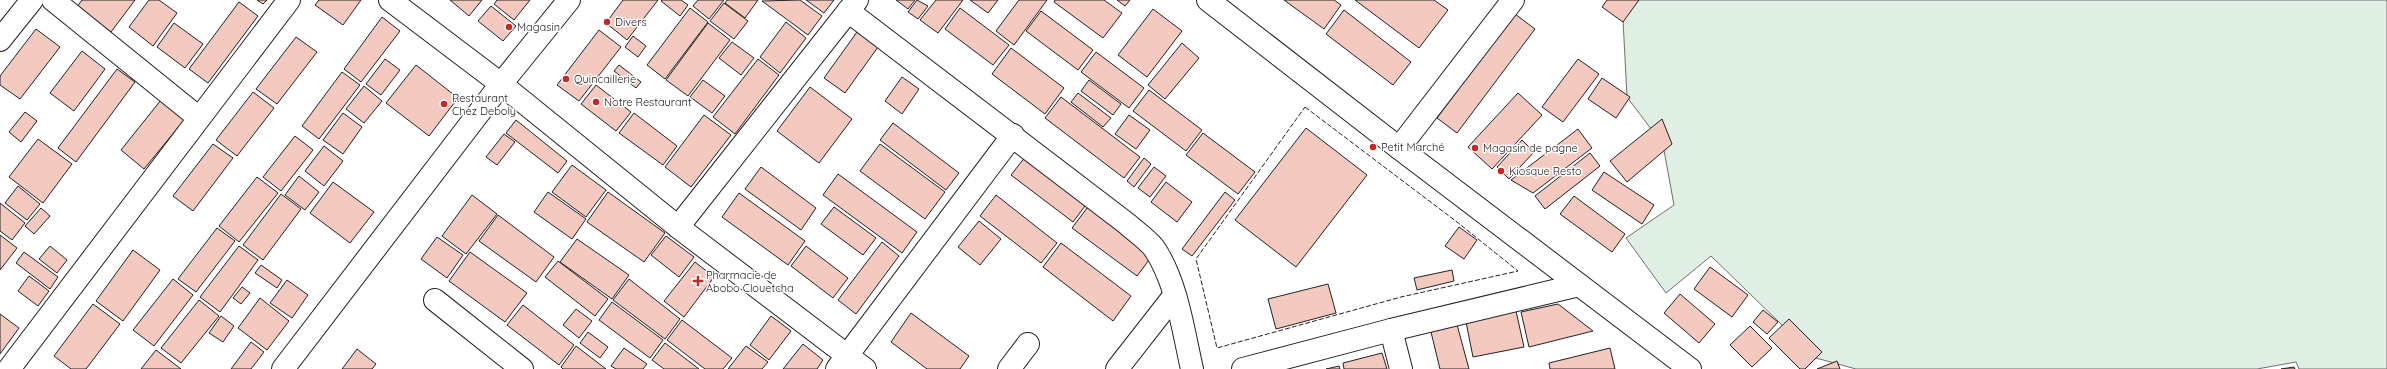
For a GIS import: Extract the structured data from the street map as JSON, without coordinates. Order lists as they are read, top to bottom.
{
  "places": {
    "other": [
      "Divers",
      "Magasin",
      "Quincaillerie",
      "Notre Restaurant",
      "Restaurant Chez Deboly",
      "Petit Marché",
      "Magasin de pagne",
      "Kiosque Resto"
    ],
    "health": ["Pharmacie de Abobo Clouetcha"]
  }
}
